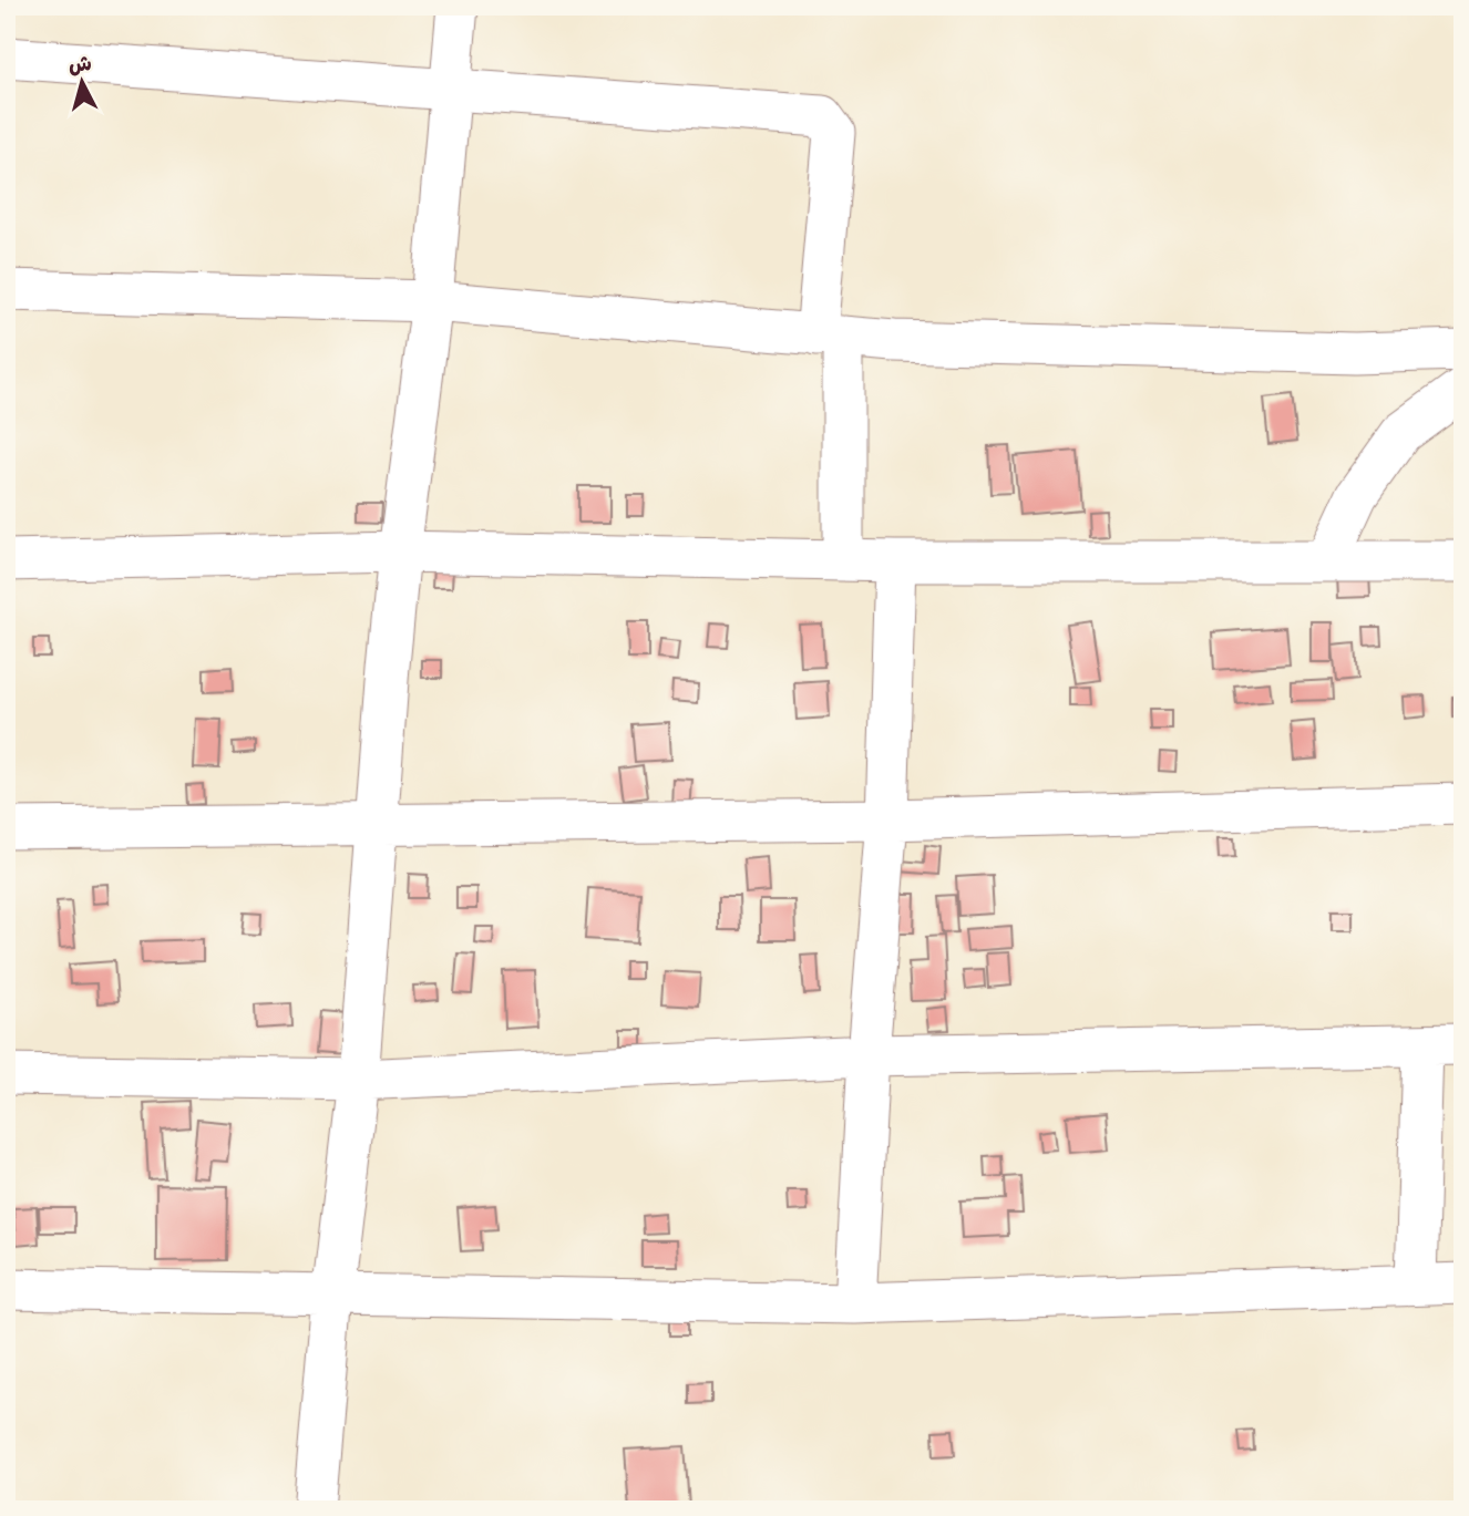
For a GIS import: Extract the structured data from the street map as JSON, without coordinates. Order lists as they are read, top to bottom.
{
  "north": "top"
}
